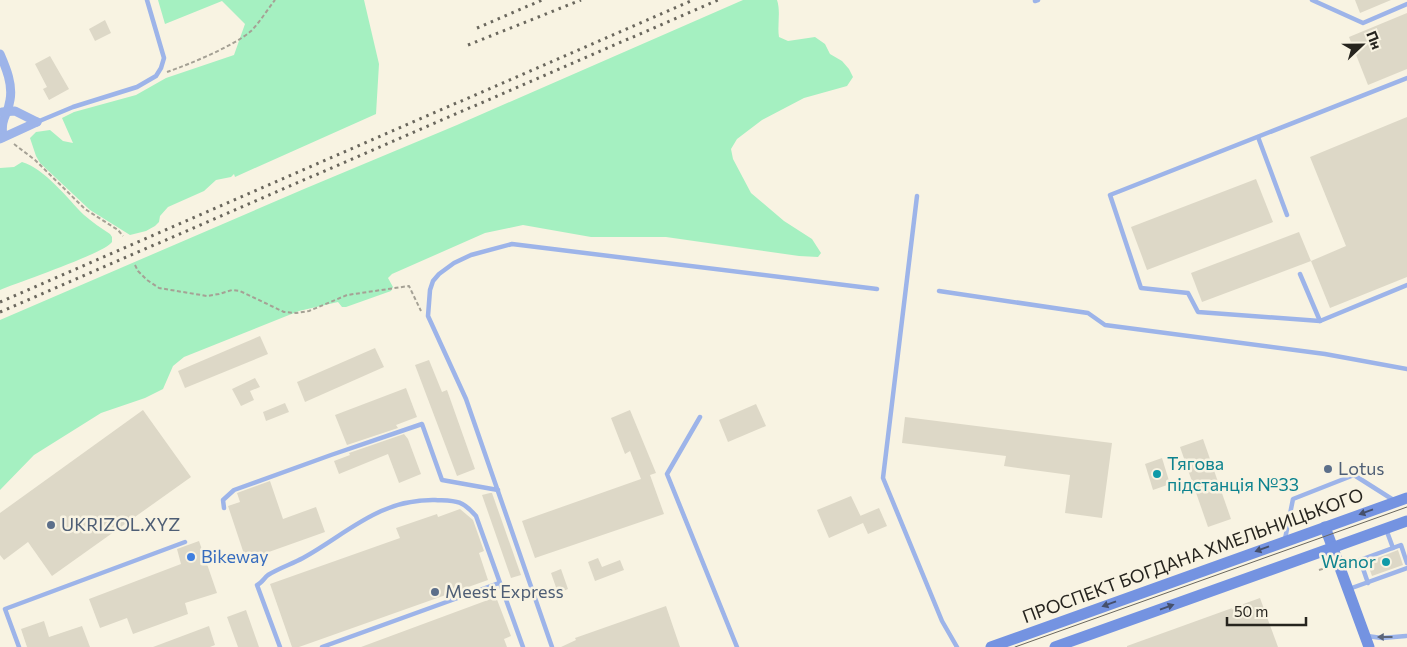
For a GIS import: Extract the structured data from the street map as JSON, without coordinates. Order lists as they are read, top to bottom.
{
  "streets": {
    "main road": ["ПРОСПЕКТ БОГДАНА ХМЕЛЬНИЦЬКОГО"]
  },
  "places": [
    "Lotus",
    "Тягова пiдстанцiя №33",
    "UKRIZOL.XYZ",
    "Bikeway",
    "Wanor",
    "Meest Express"
  ],
  "scale_bar": "50 m",
  "north": "right"
}
